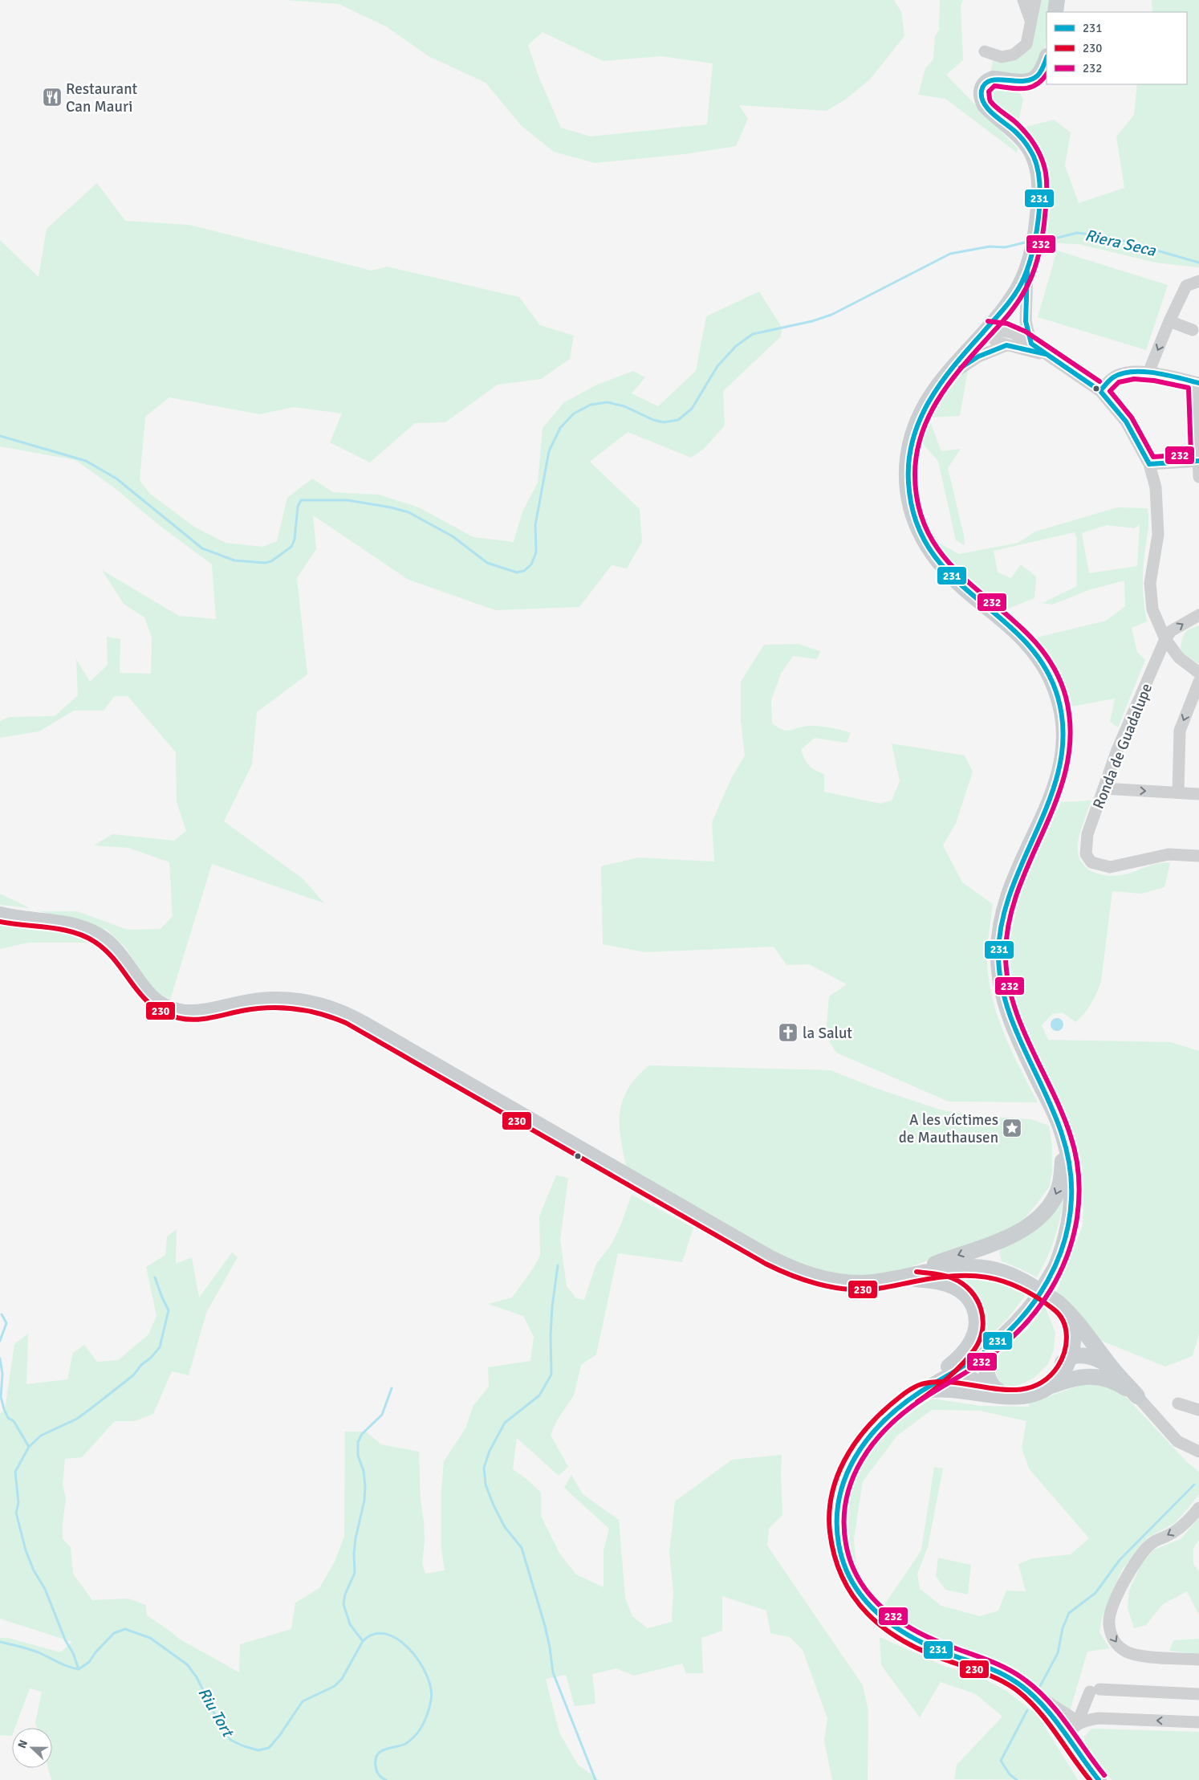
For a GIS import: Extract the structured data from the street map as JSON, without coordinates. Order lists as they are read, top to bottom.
{
  "streets": {
    "street": ["Ronda de Guadalupe"]
  },
  "water": ["Riera Seca", "Riu Tort"],
  "places": {
    "restaurant": ["Restaurant Can Mauri"],
    "church": ["la Salut"],
    "place": ["A les víctimes de Mauthausen"]
  },
  "lines": ["transit line 231", "transit line 232", "transit line 230"],
  "legend": ["231", "230", "232"],
  "north": "left"
}
